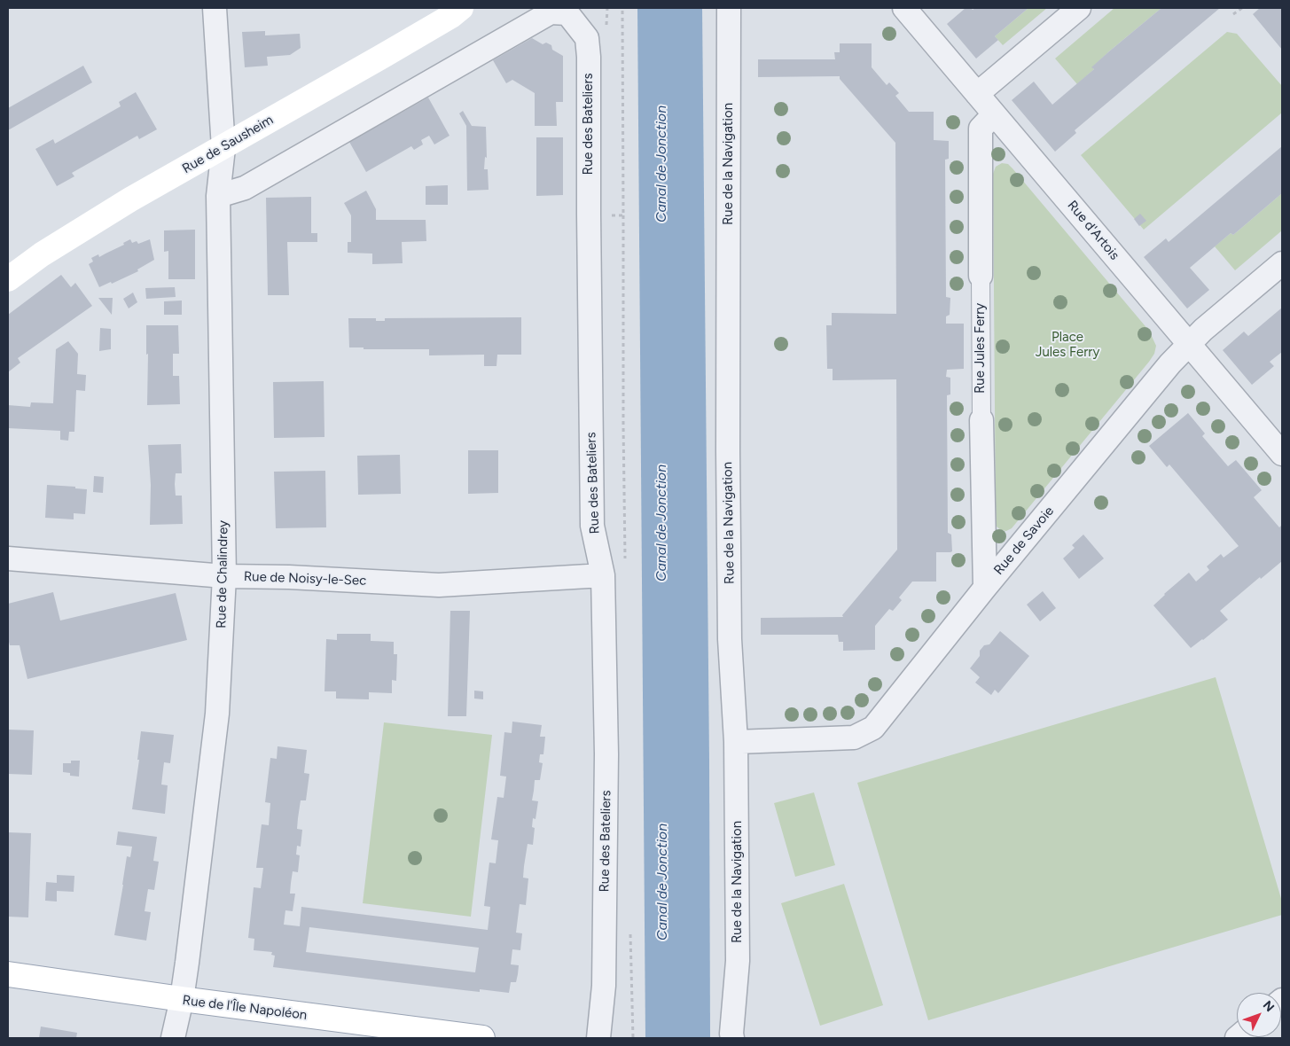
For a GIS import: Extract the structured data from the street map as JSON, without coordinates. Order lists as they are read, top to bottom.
{
  "streets": {
    "main road": ["Rue de Sausheim", "Rue de l'Île Napoléon"],
    "street": [
      "Rue des Bateliers",
      "Rue de la Navigation",
      "Rue d'Artois",
      "Rue Jules Ferry",
      "Rue de Savoie",
      "Rue de Chalindrey",
      "Rue de Noisy-le-Sec"
    ]
  },
  "crossings": [
    ["Rue des Bateliers", "Rue de Chalindrey"],
    ["Rue des Bateliers", "Rue de Noisy-le-Sec"],
    ["Rue de Sausheim", "Rue de Chalindrey"],
    ["Rue de la Navigation", "Rue de Savoie"],
    ["Rue d'Artois", "Rue Jules Ferry"],
    ["Rue d'Artois", "Rue de Savoie"],
    ["Rue Jules Ferry", "Rue de Savoie"],
    ["Rue de Chalindrey", "Rue de Noisy-le-Sec"],
    ["Rue de Chalindrey", "Rue de l'Île Napoléon"]
  ],
  "water": ["Canal de Jonction"],
  "parks": ["Place Jules Ferry"],
  "north": "top right"
}
